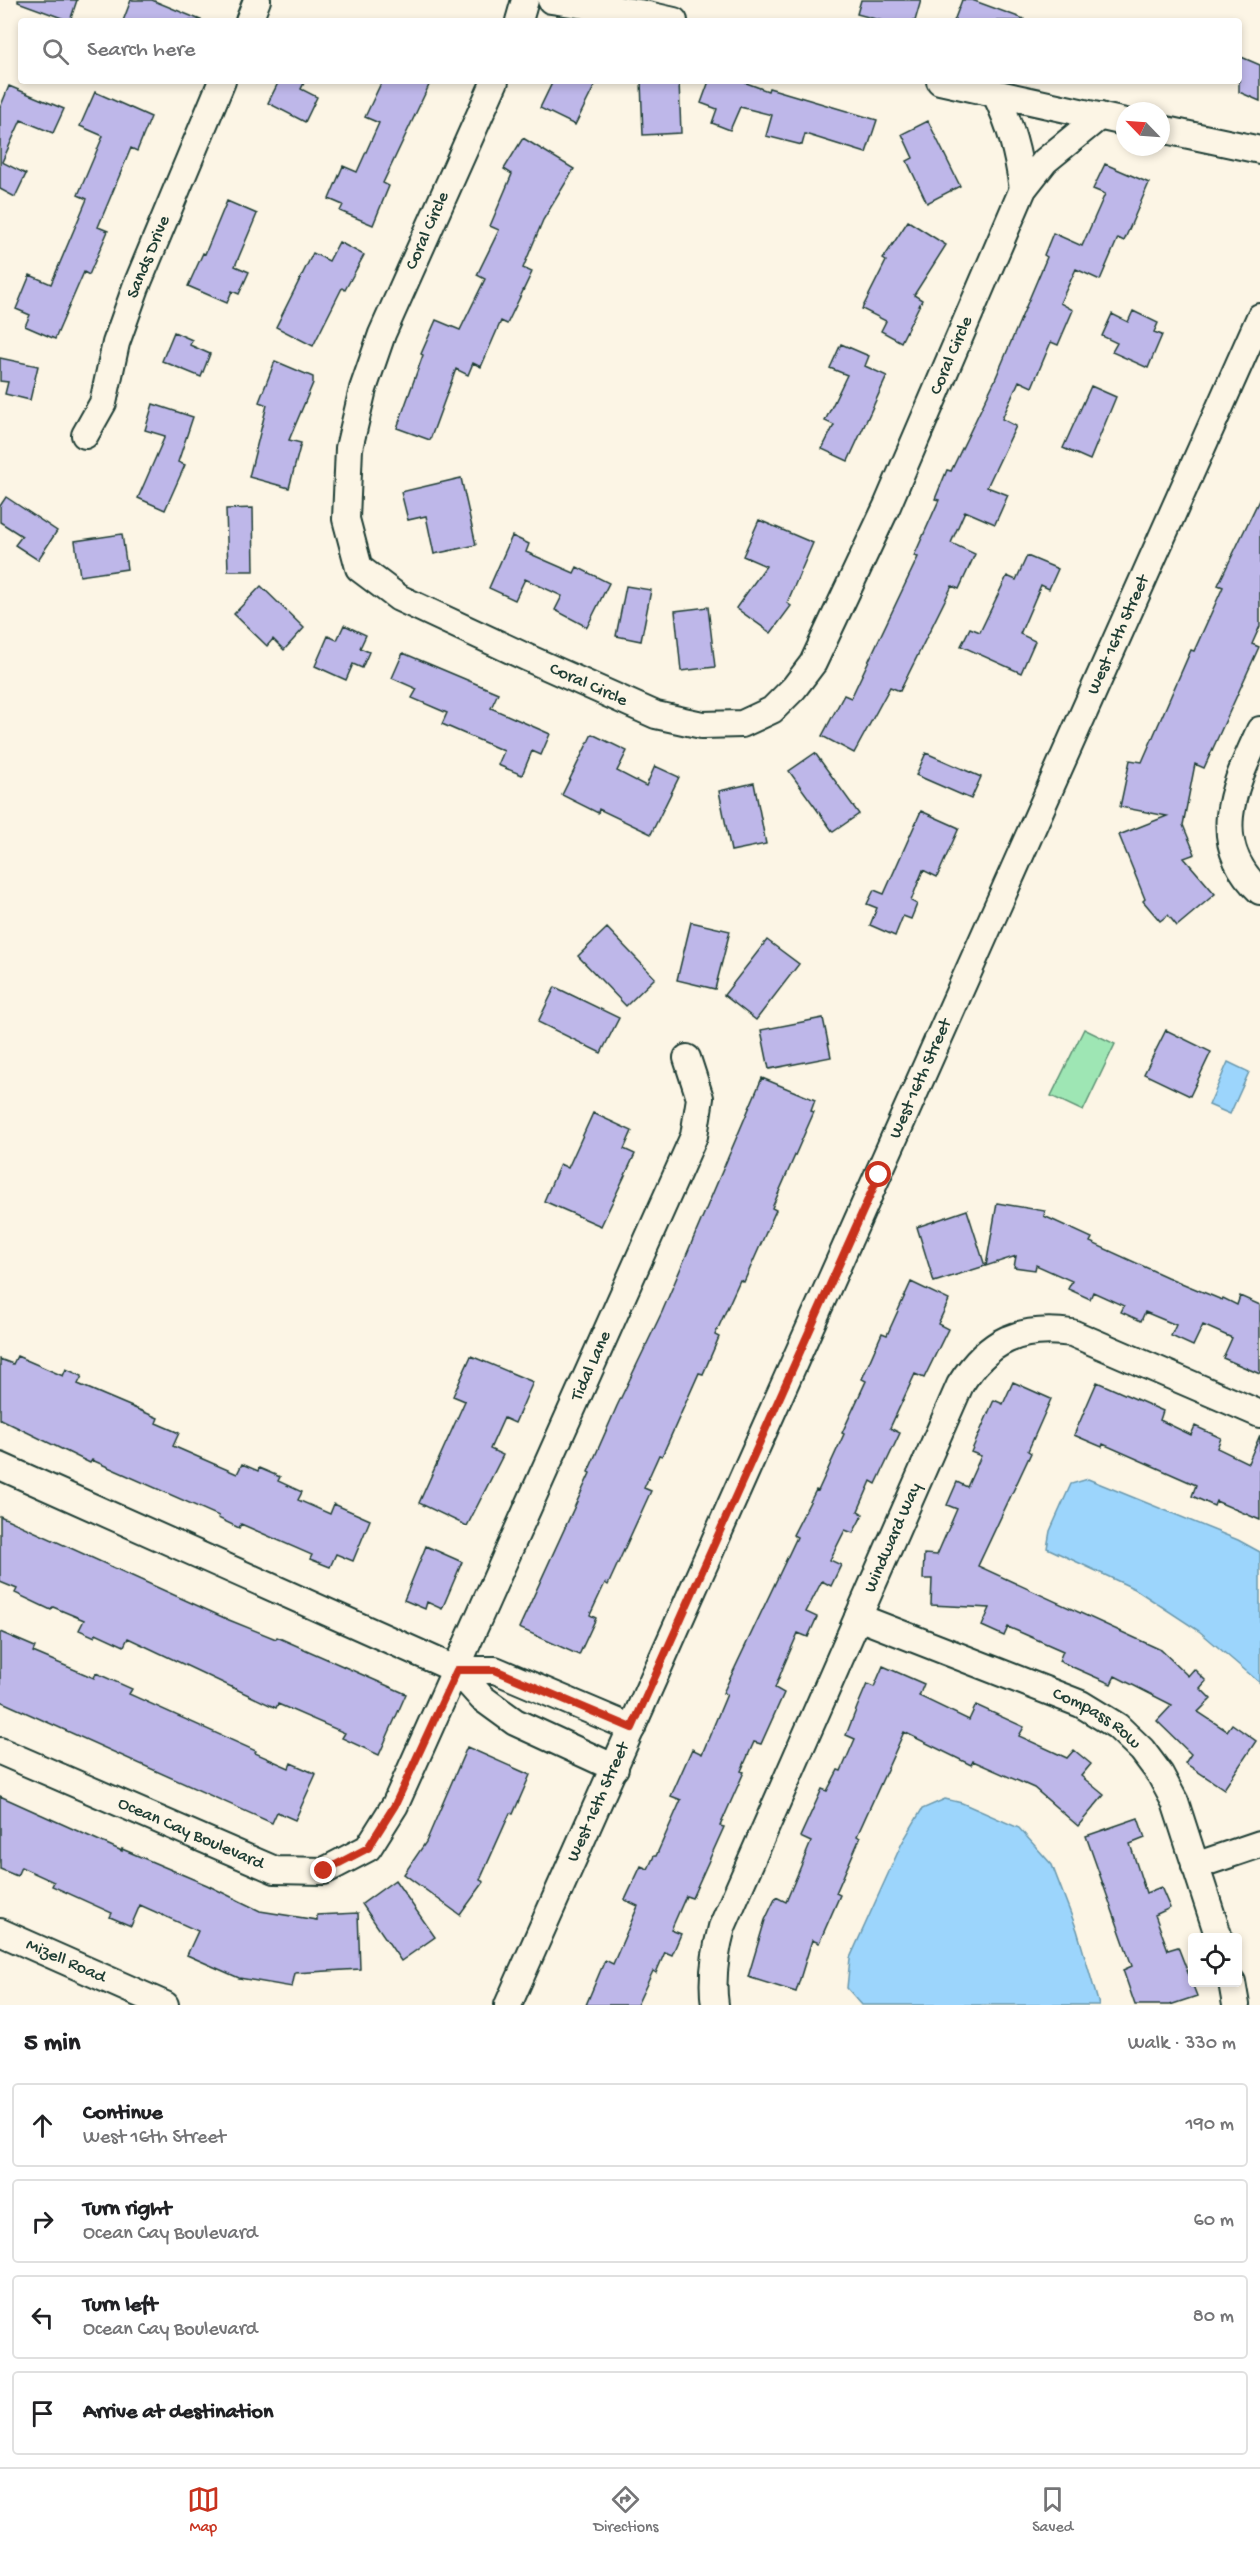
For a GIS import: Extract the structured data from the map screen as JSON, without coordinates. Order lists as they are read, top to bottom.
{
  "streets": {
    "street": [
      "Coral Circle",
      "Sands Drive",
      "West 16th Street",
      "Tidal Lane",
      "Windward Way",
      "Compass Row",
      "Ocean Cay Boulevard",
      "Mizell Road"
    ]
  },
  "crossings": [
    ["Tidal Lane", "Ocean Cay Boulevard"],
    ["Windward Way", "Compass Row"]
  ],
  "north": "top left",
  "page": {
    "search": "Search here",
    "heading": ["5 min", "Walk · 330 m"],
    "list": [
      ["Continue", "West 16th Street", "190 m"],
      ["Turn right", "Ocean Cay Boulevard", "60 m"],
      ["Turn left", "Ocean Cay Boulevard", "80 m"],
      "Arrive at destination"
    ],
    "nav": ["Map", "Directions", "Saved"]
  }
}
